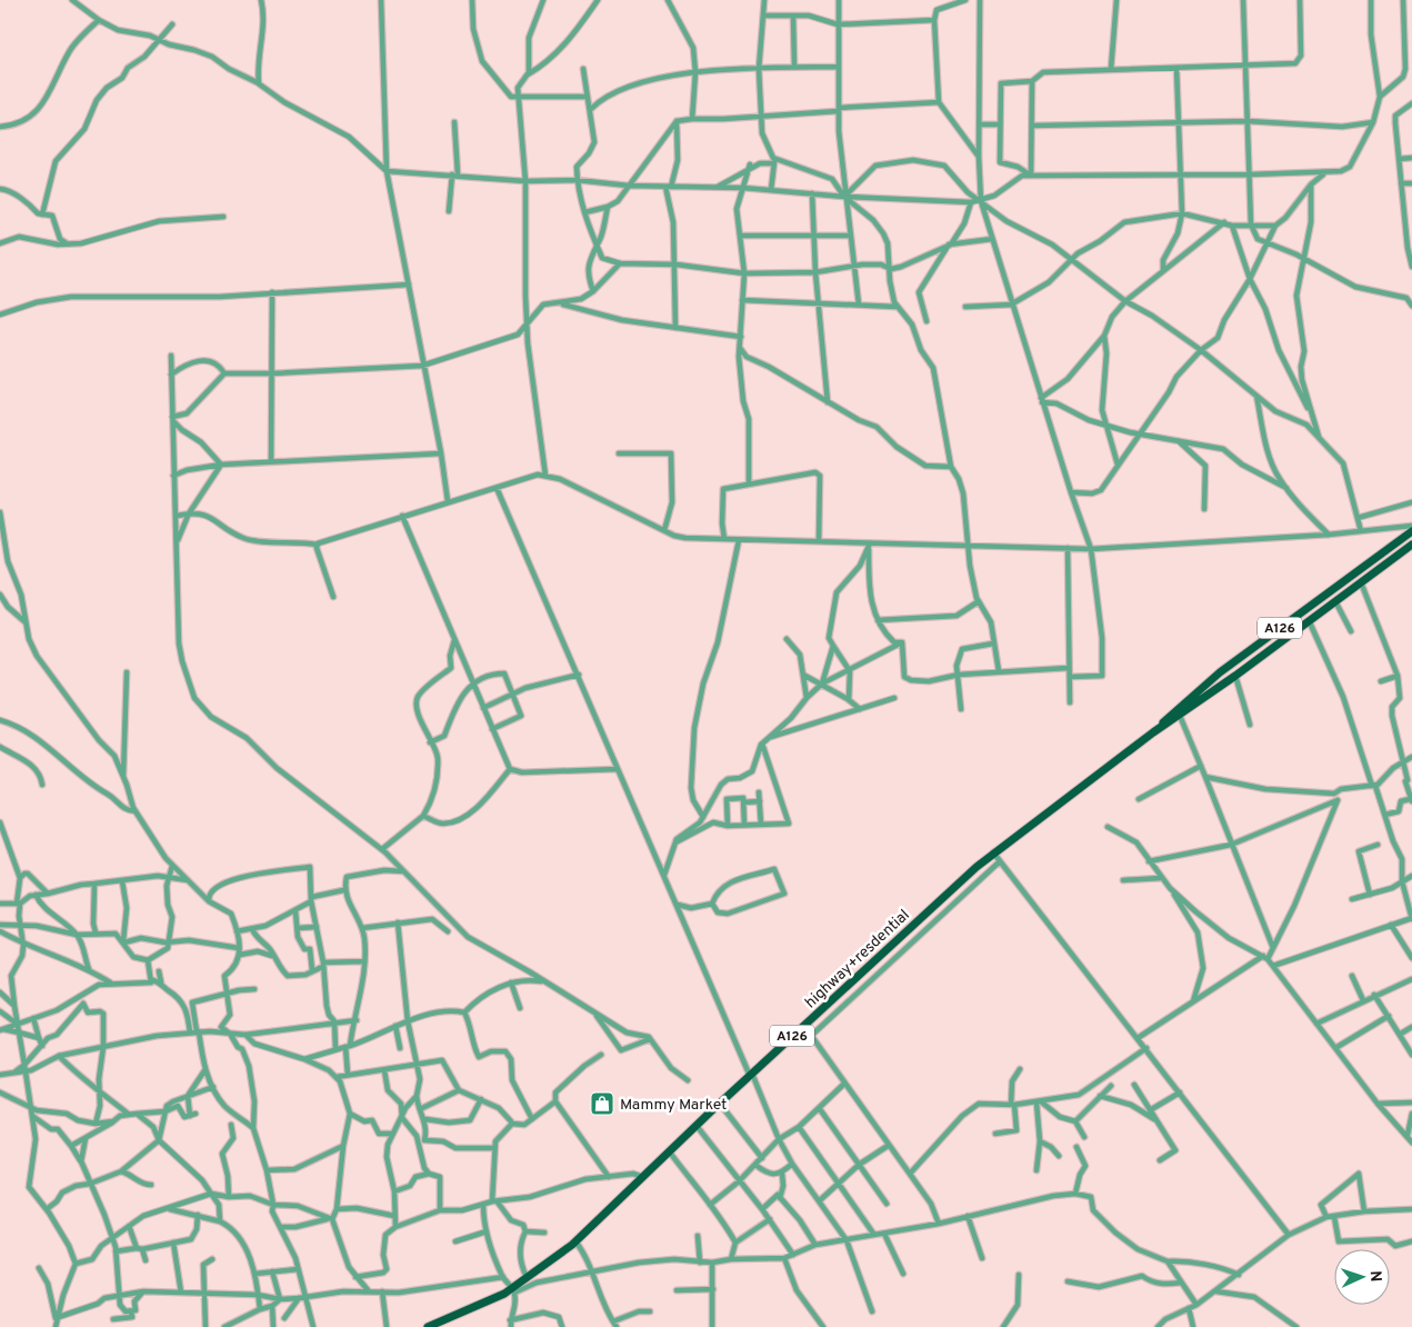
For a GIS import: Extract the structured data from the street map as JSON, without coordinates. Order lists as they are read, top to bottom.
{
  "streets": {
    "highway": ["A126", "highway+resdential"]
  },
  "crossings": [
    ["A126", "highway+resdential"]
  ],
  "places": {
    "shop": ["Mammy Market"]
  },
  "north": "right"
}
